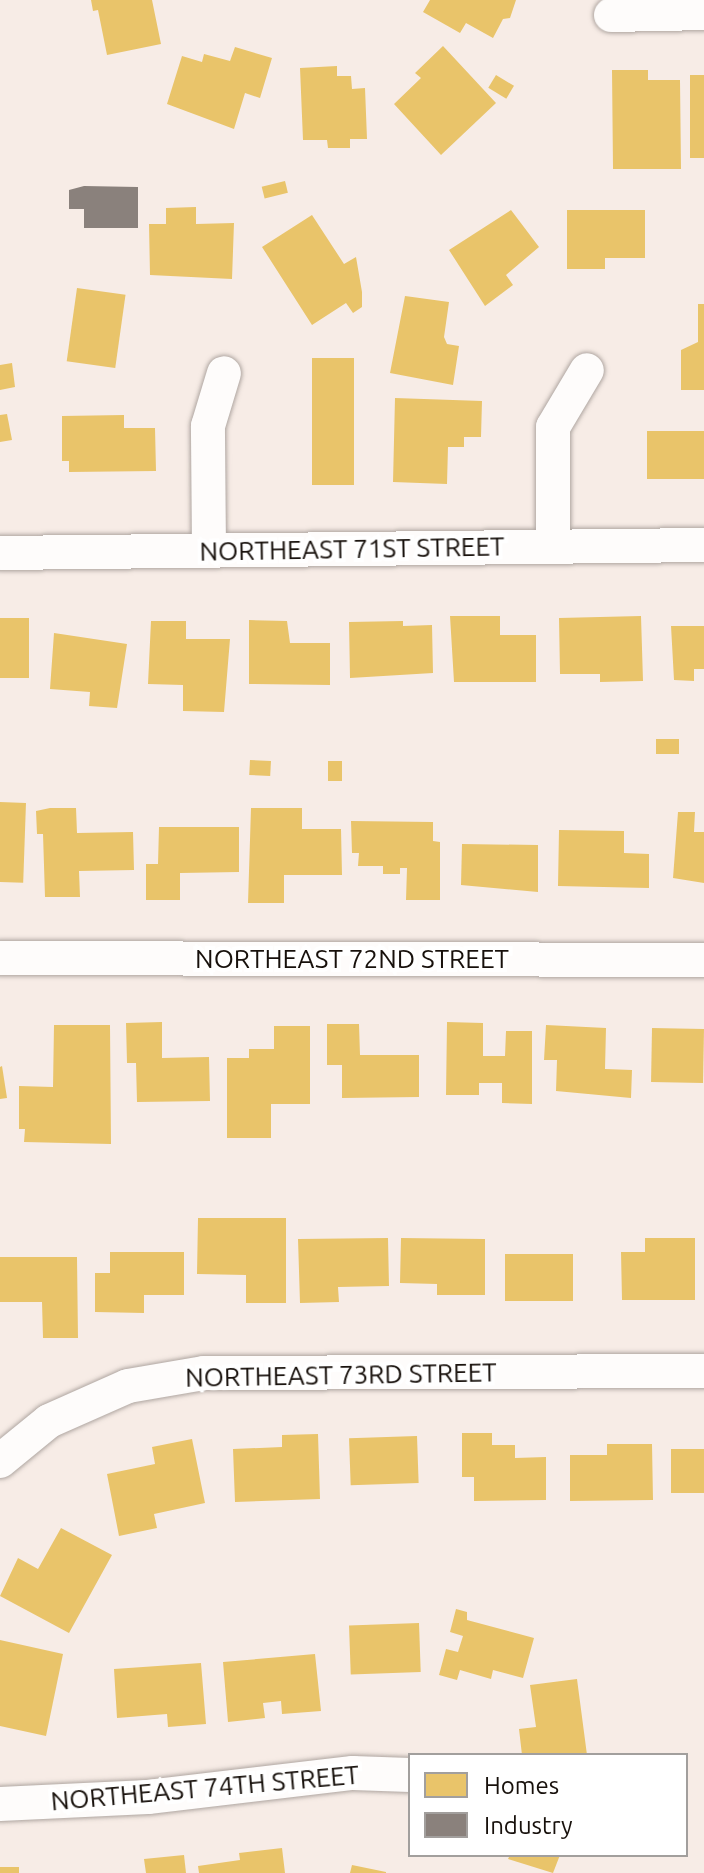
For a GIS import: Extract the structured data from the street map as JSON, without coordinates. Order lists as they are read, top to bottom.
{
  "streets": {
    "street": [
      "NORTHEAST 71ST STREET",
      "NORTHEAST 72ND STREET",
      "NORTHEAST 73RD STREET",
      "NORTHEAST 74TH STREET"
    ]
  },
  "legend": ["Homes", "Industry"]
}
